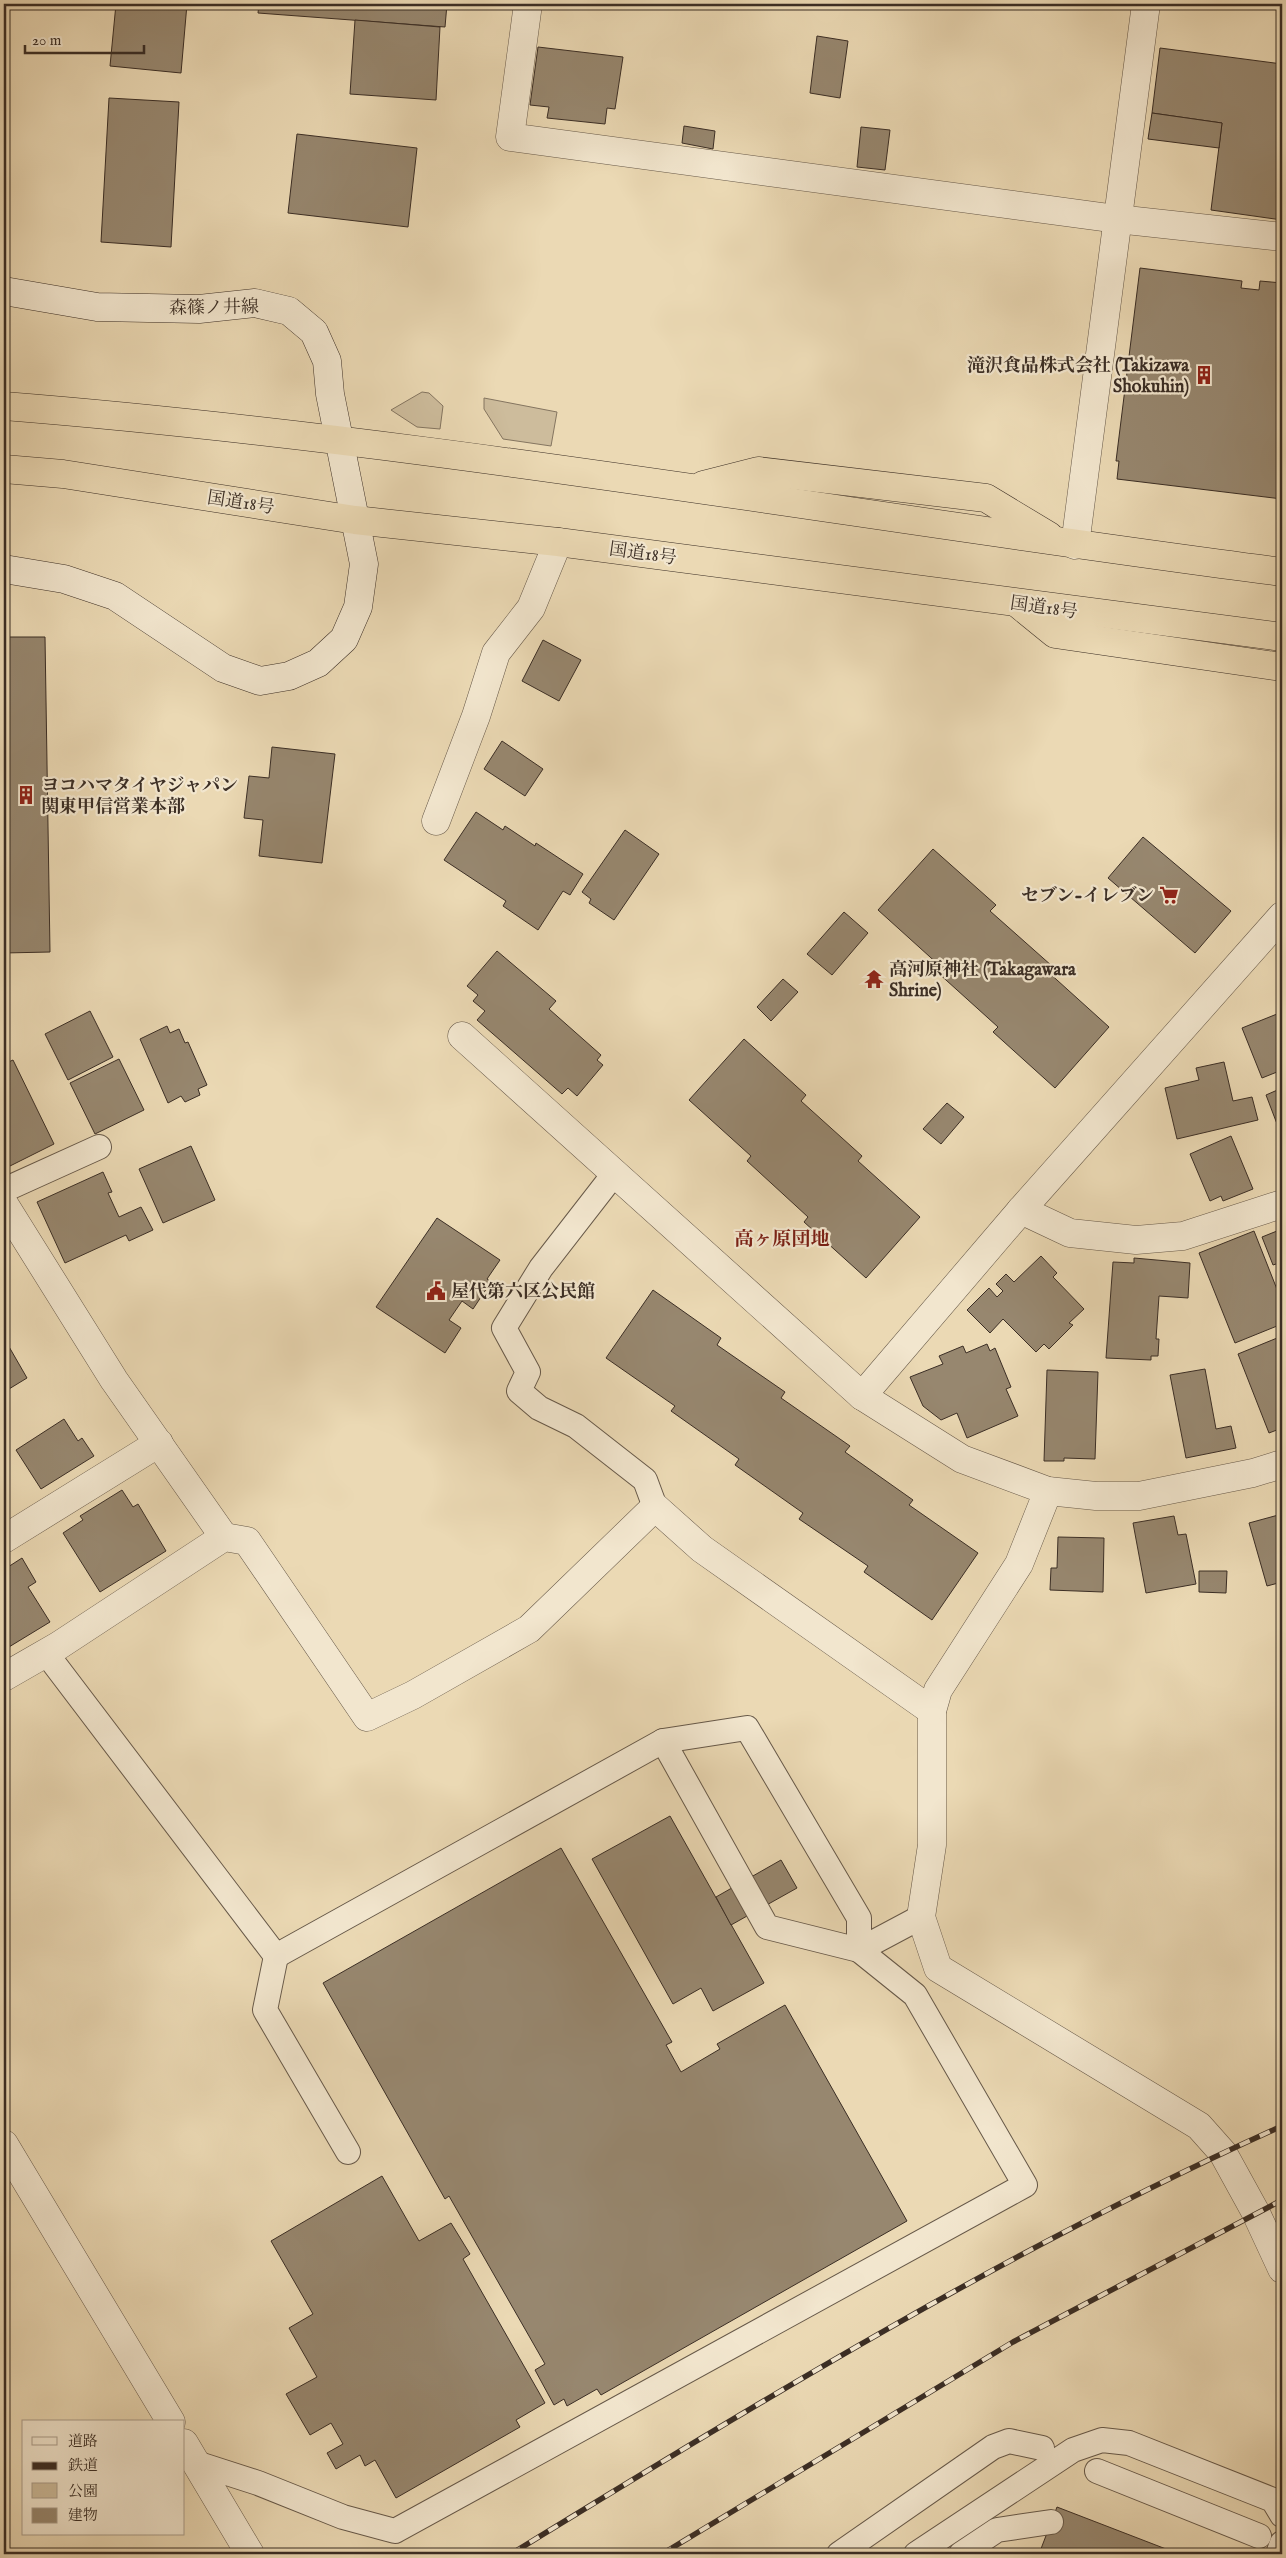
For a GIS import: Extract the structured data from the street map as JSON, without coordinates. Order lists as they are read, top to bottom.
{
  "streets": {
    "highway": ["国道18号"],
    "street": ["森篠ノ井線"]
  },
  "crossings": [
    ["森篠ノ井線", "国道18号"]
  ],
  "districts": ["高ヶ原団地"],
  "places": {
    "building": ["滝沢食品株式会社 (Takizawa Shokuhin)", "ヨコハマタイヤジャパン 関東甲信営業本部"],
    "supermarket": ["セブン-イレブン"],
    "temple": ["高河原神社 (Takagawara Shrine)"],
    "public building": ["屋代第六区公民館"]
  },
  "legend": [
    "道路",
    "鉄道",
    "公園",
    "建物"
  ],
  "scale_bar": "20 m"
}
